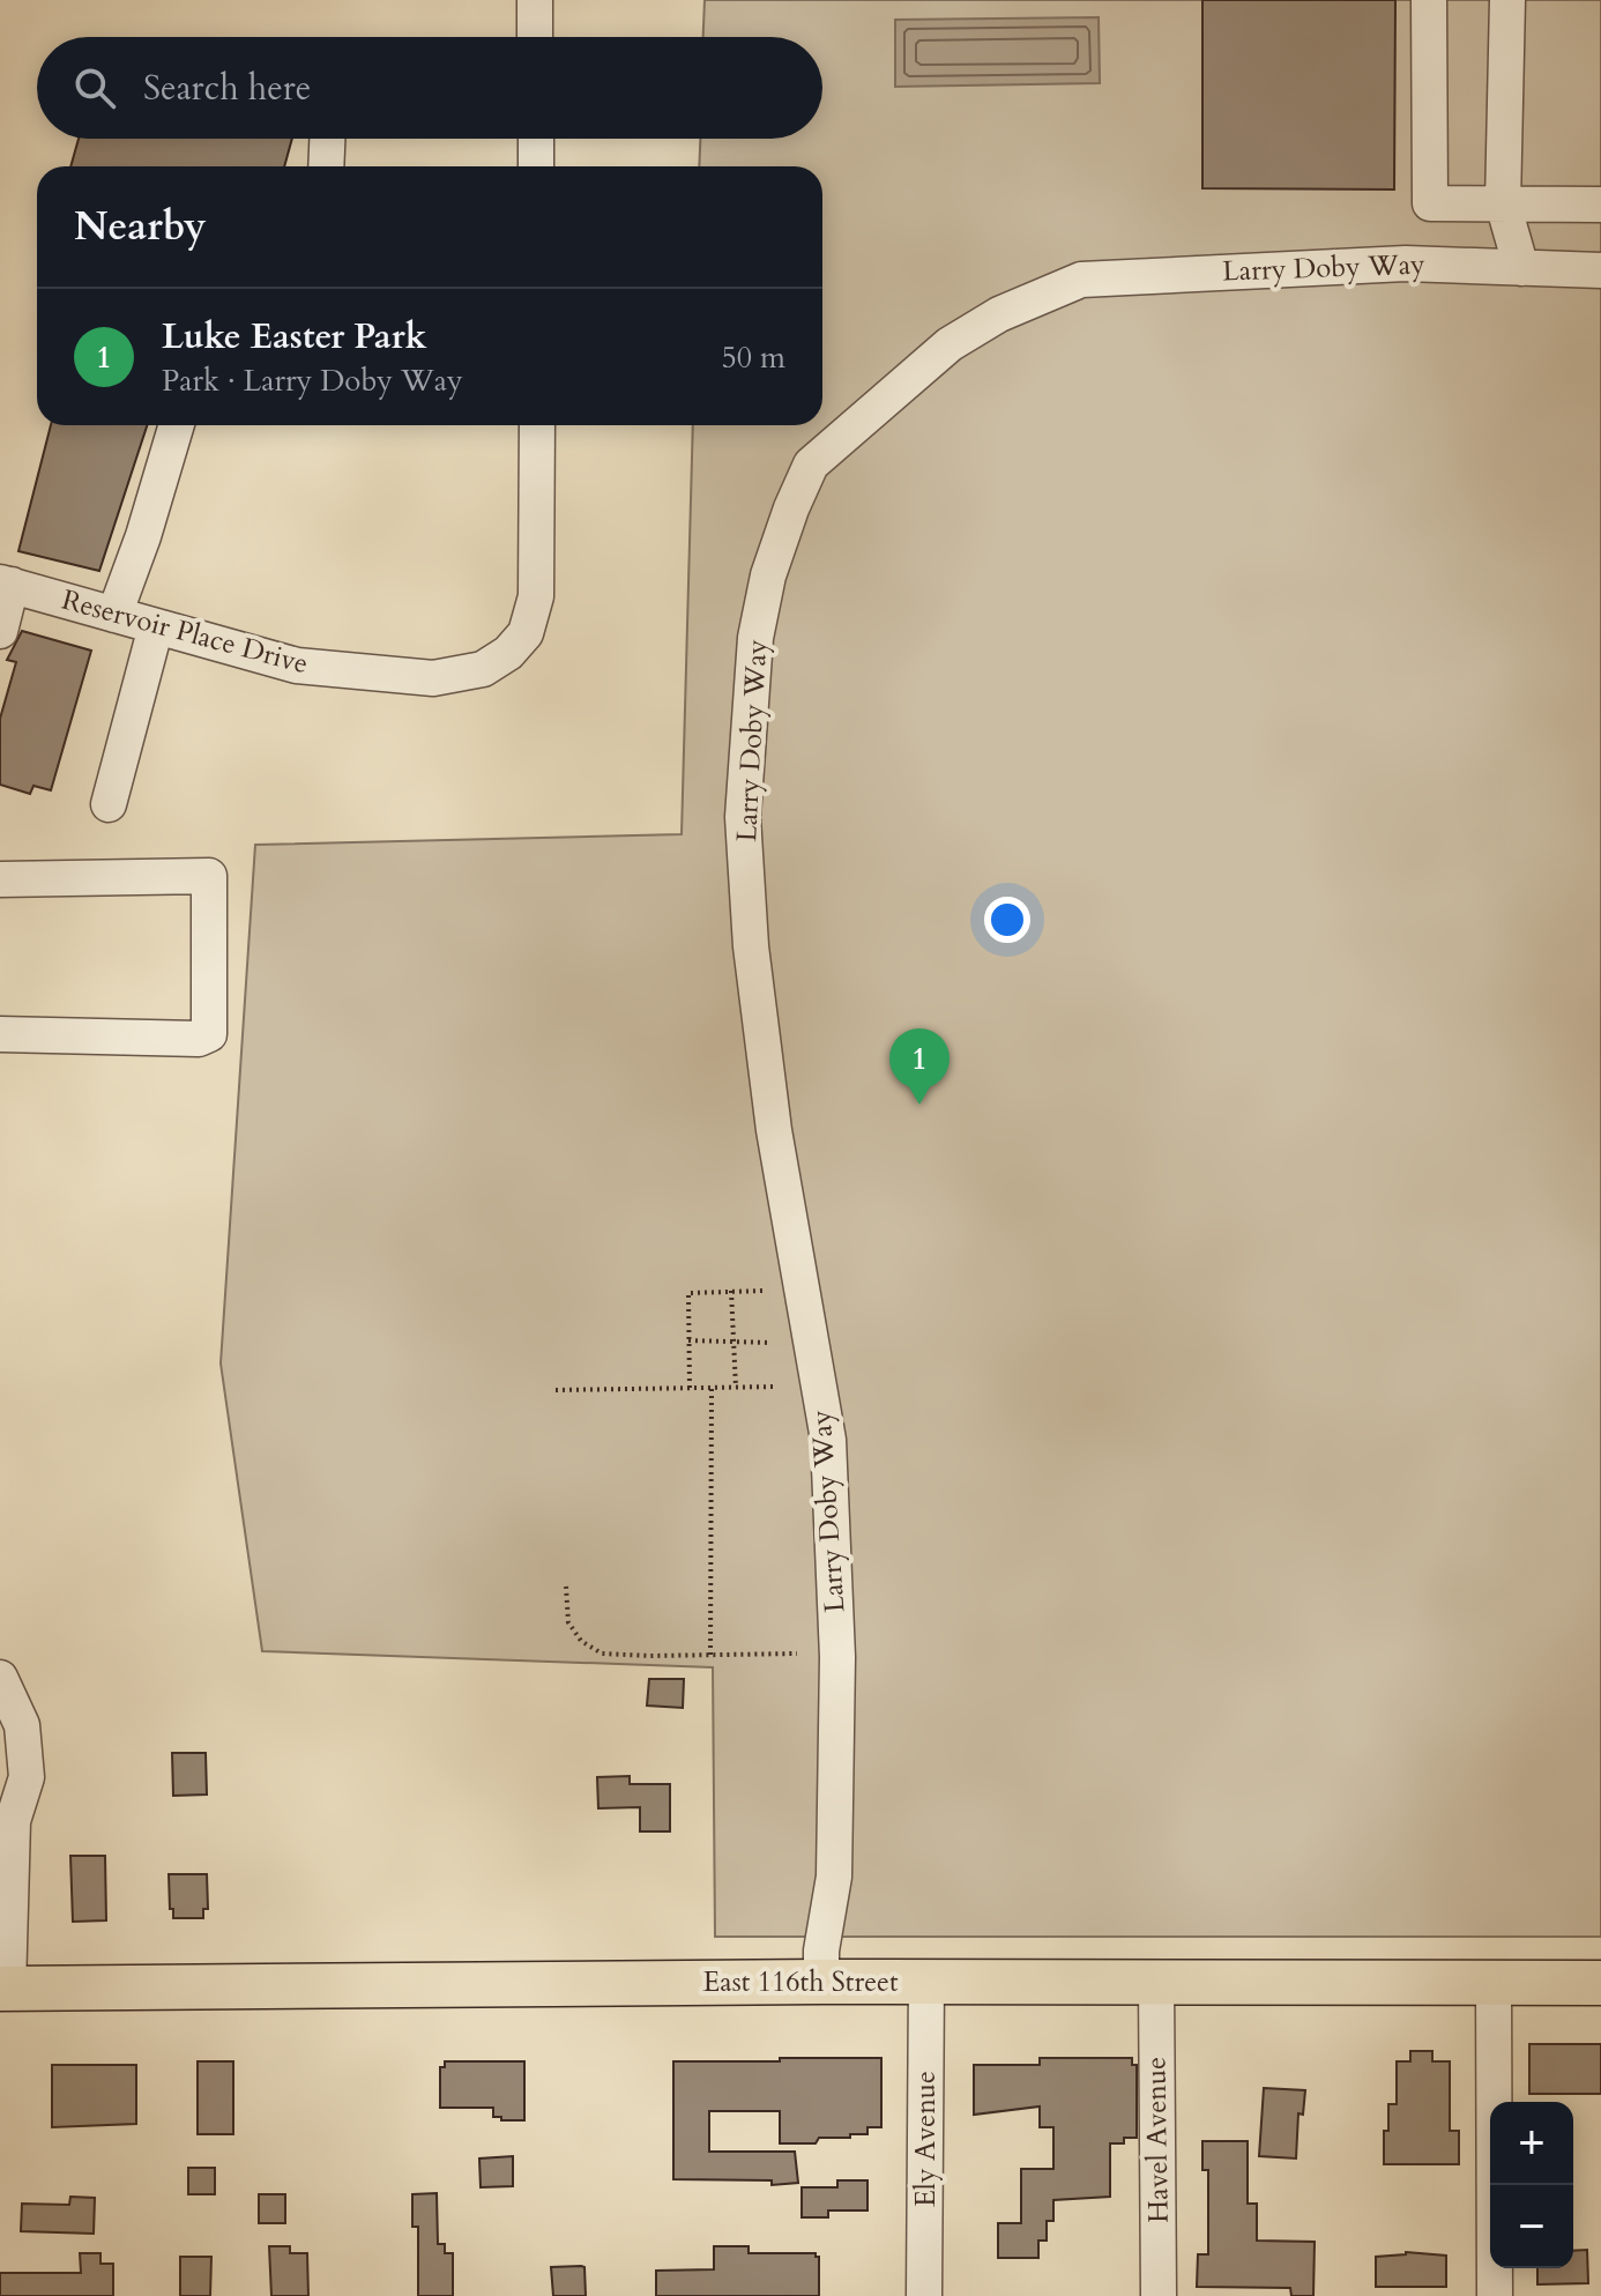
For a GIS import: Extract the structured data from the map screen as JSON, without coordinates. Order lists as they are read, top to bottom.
{
  "streets": {
    "main road": ["East 116th Street"],
    "street": [
      "Larry Doby Way",
      "Reservoir Place Drive",
      "Ely Avenue",
      "Havel Avenue"
    ]
  },
  "crossings": [
    ["Larry Doby Way", "East 116th Street"],
    ["East 116th Street", "Ely Avenue"],
    ["East 116th Street", "Havel Avenue"]
  ],
  "page": {
    "search": "Search here",
    "heading": "Nearby",
    "list": [
      {
        "mark": "1",
        "name": "Luke Easter Park",
        "note": "Park · Larry Doby Way",
        "value": "50 m"
      }
    ],
    "pins": "1",
    "map_buttons": ["+", "−"]
  }
}
